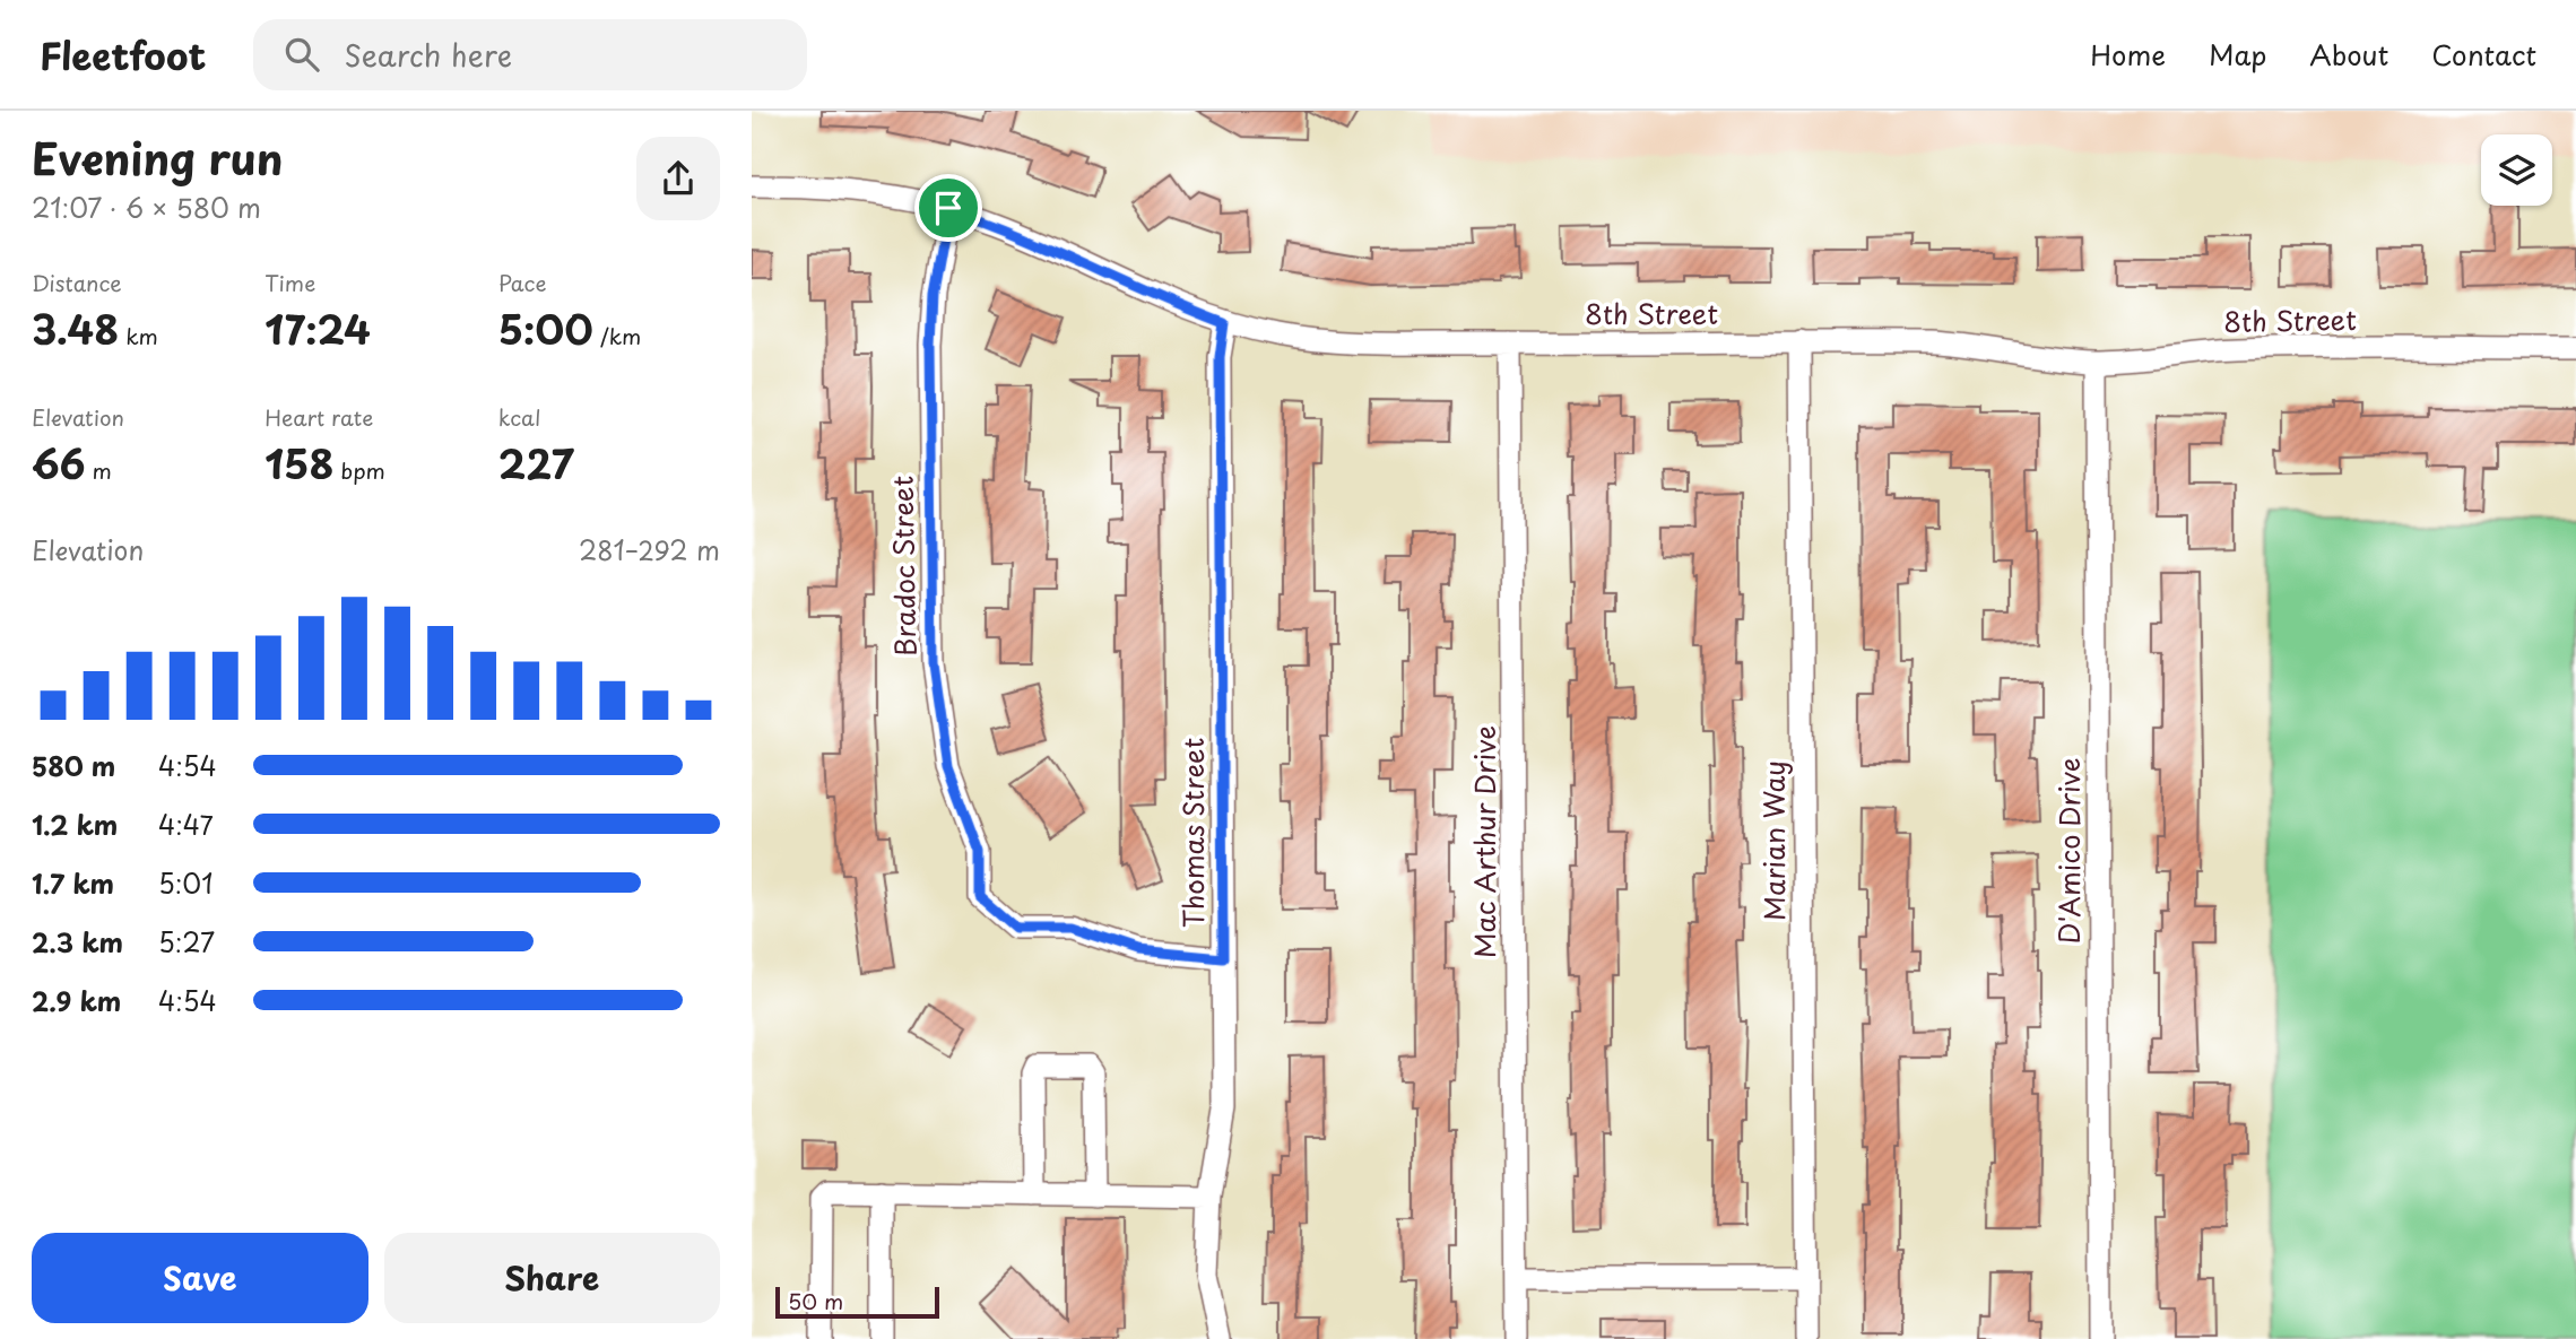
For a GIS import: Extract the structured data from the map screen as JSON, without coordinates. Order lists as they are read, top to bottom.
{
  "streets": {
    "street": [
      "8th Street",
      "Bradoc Street",
      "Thomas Street",
      "Marian Way",
      "Mac Arthur Drive",
      "D'Amico Drive"
    ]
  },
  "crossings": [
    ["8th Street", "Bradoc Street"],
    ["8th Street", "Thomas Street"],
    ["8th Street", "Marian Way"],
    ["8th Street", "Mac Arthur Drive"],
    ["8th Street", "D'Amico Drive"],
    ["Bradoc Street", "Thomas Street"]
  ],
  "scale_bar": "50 m",
  "page": {
    "header": "Fleetfoot",
    "search": "Search here",
    "nav": [
      "Home",
      "Map",
      "About",
      "Contact"
    ],
    "heading": ["Evening run", "21:07 · 6 × 580 m"],
    "stats": [
      ["Distance", "3.48 km"],
      ["Time", "17:24"],
      ["Pace", "5:00 /km"],
      ["Elevation", "66 m"],
      ["Heart rate", "158 bpm"],
      ["kcal", "227"]
    ],
    "chart": ["Elevation", "281–292 m"],
    "list": [
      {
        "name": "580 m",
        "note": "4:54"
      },
      {
        "name": "1.2 km",
        "note": "4:47"
      },
      {
        "name": "1.7 km",
        "note": "5:01"
      },
      {
        "name": "2.3 km",
        "note": "5:27"
      },
      {
        "name": "2.9 km",
        "note": "4:54"
      }
    ],
    "buttons": ["Save", "Share"],
    "scale": "50 m"
  }
}
